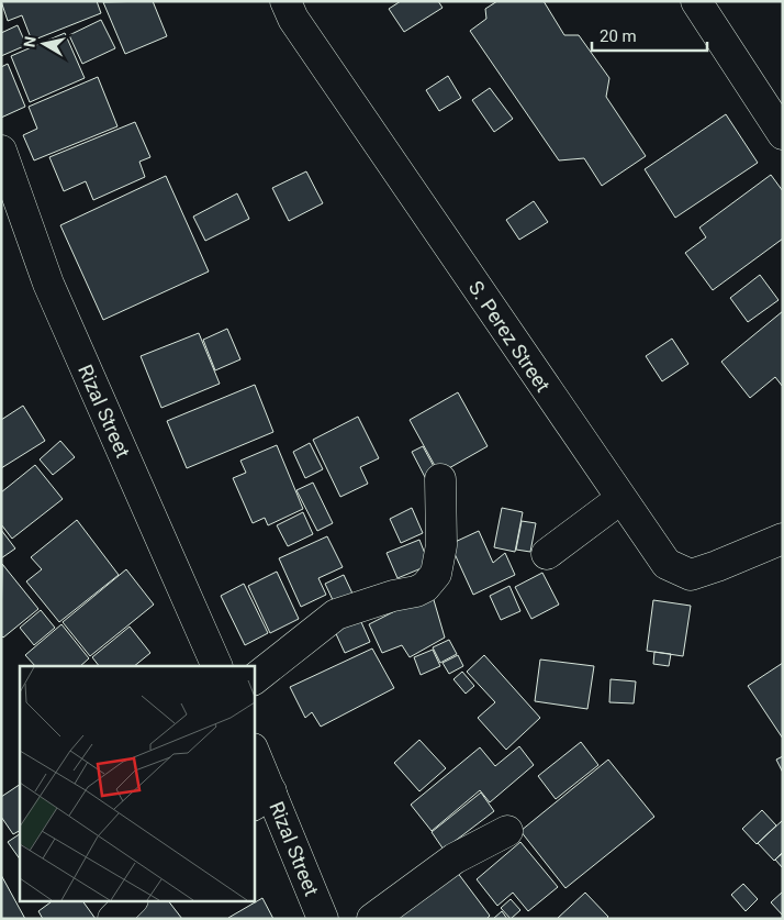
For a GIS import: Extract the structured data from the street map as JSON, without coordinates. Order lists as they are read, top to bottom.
{
  "streets": {
    "street": ["S. Perez Street", "Rizal Street"]
  },
  "scale_bar": "20 m",
  "north": "left"
}
